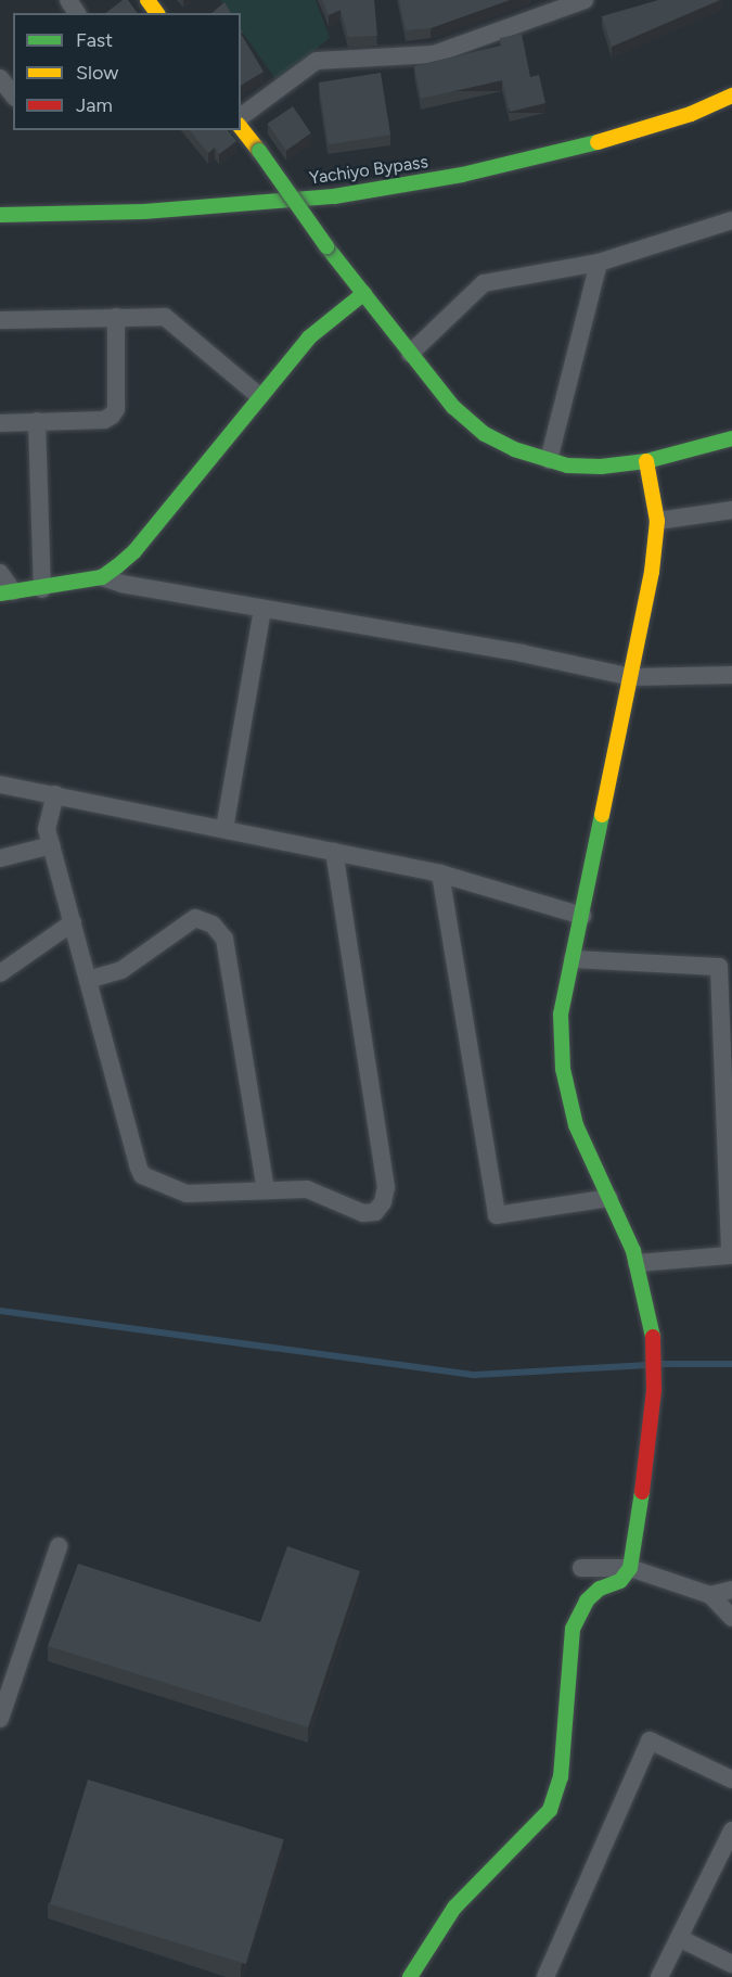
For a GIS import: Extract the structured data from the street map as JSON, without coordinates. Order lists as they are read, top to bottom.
{
  "streets": {
    "main road": ["Yachiyo Bypass"]
  },
  "legend": ["Fast", "Slow", "Jam"]
}
